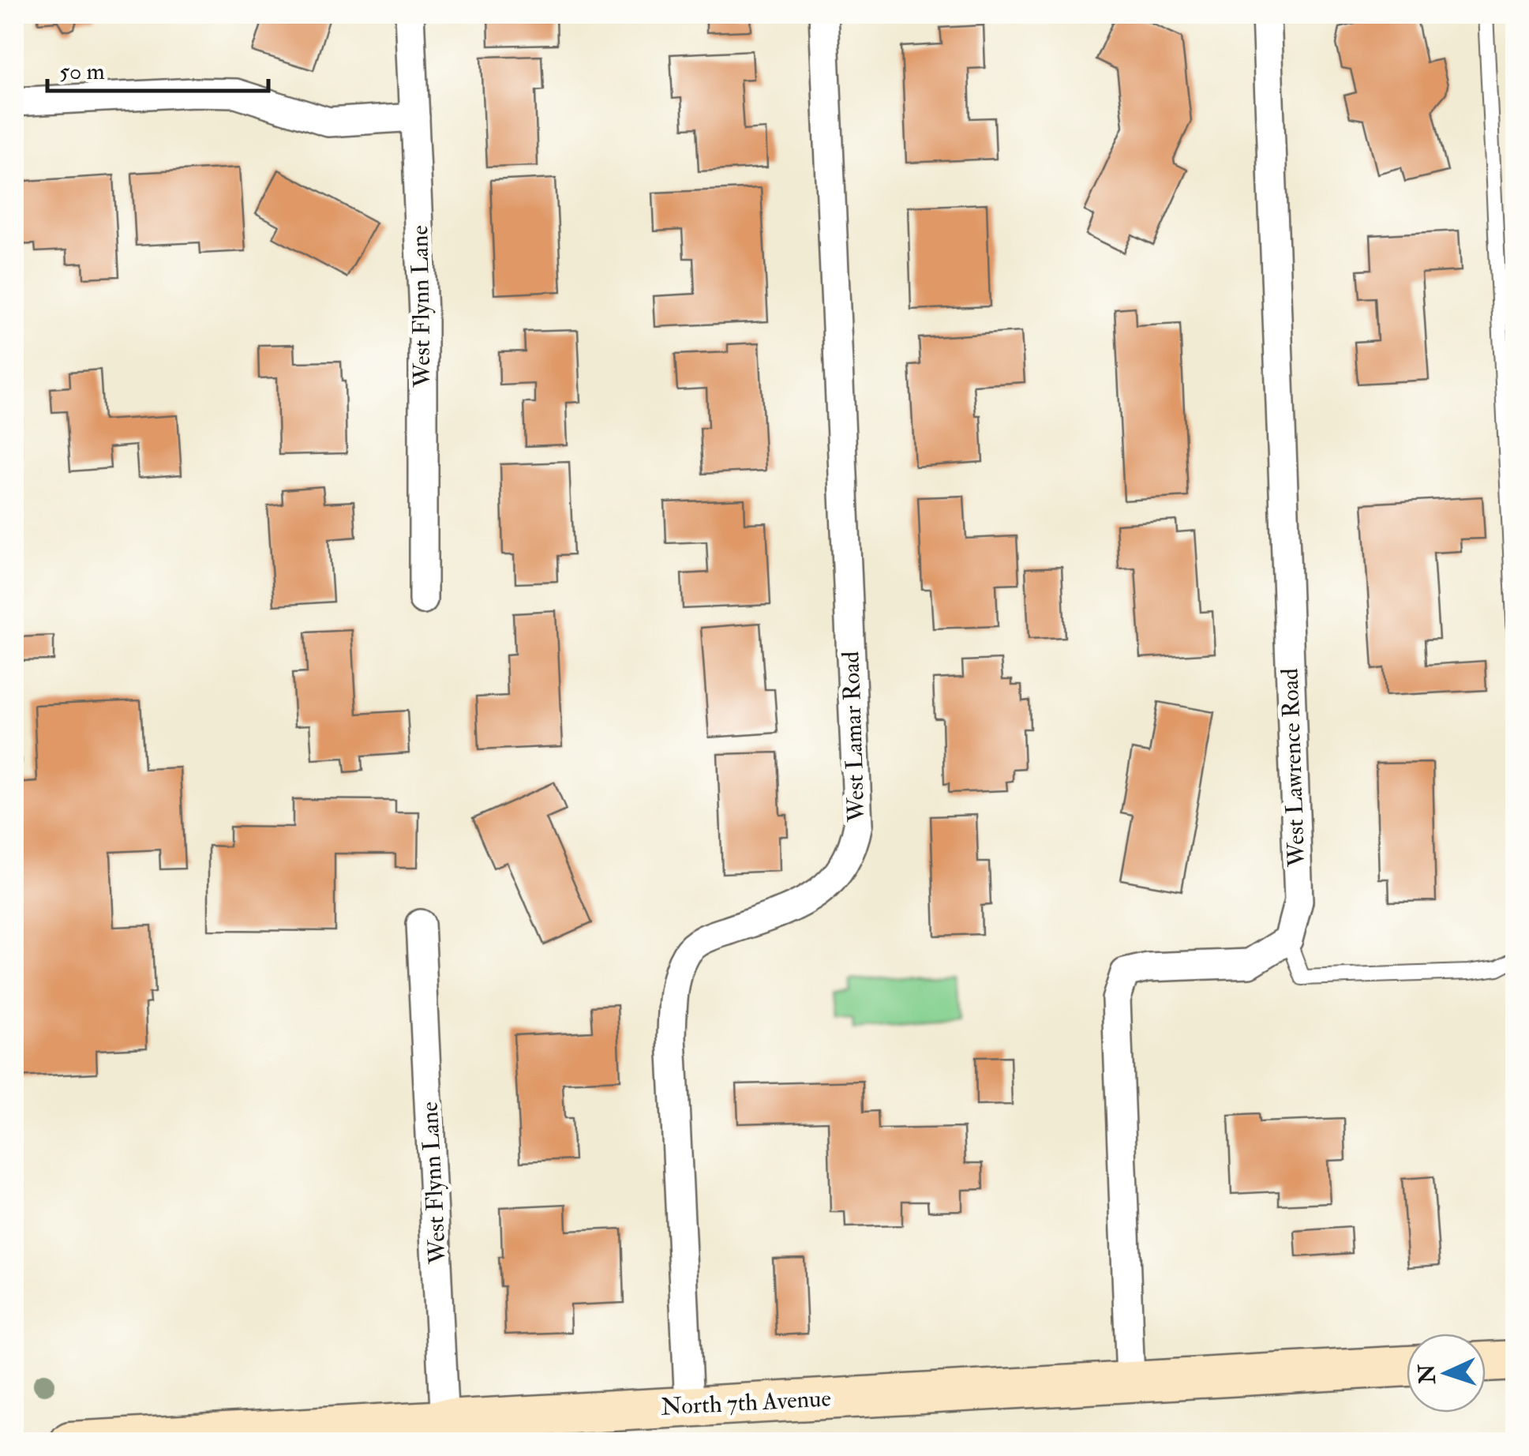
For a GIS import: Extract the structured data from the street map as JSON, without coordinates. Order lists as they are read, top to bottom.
{
  "streets": {
    "main road": ["North 7th Avenue"],
    "street": ["West Flynn Lane", "West Lamar Road", "West Lawrence Road"]
  },
  "crossings": [
    ["West Flynn Lane", "North 7th Avenue"],
    ["West Lamar Road", "North 7th Avenue"]
  ],
  "scale_bar": "50 m",
  "north": "left"
}
